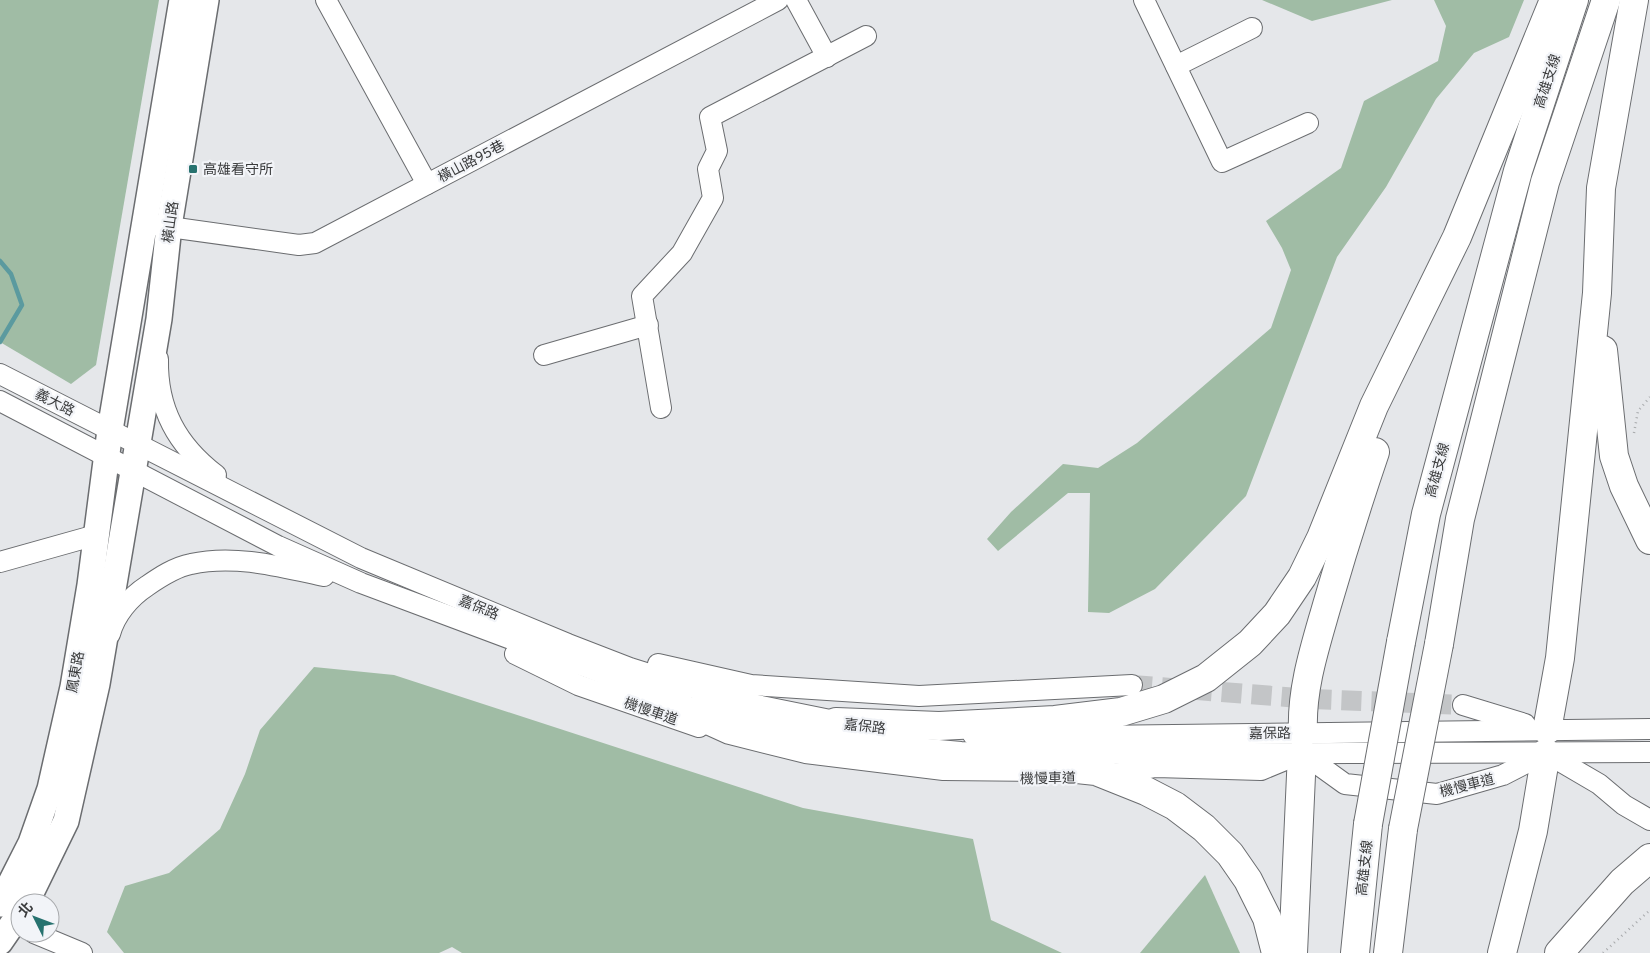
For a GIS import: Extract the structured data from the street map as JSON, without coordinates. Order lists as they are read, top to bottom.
{
  "streets": {
    "highway": ["高雄支線"],
    "main road": ["橫山路", "鳳東路"],
    "street": [
      "橫山路95巷",
      "義大路",
      "嘉保路",
      "機慢車道"
    ]
  },
  "crossings": [
    ["橫山路95巷", "橫山路"],
    ["橫山路", "義大路"],
    ["橫山路", "嘉保路"],
    ["橫山路", "鳳東路"],
    ["義大路", "嘉保路"],
    ["義大路", "鳳東路"],
    ["嘉保路", "鳳東路"],
    ["嘉保路", "機慢車道"]
  ],
  "places": {
    "transit": ["高雄看守所"]
  },
  "north": "top left"
}
